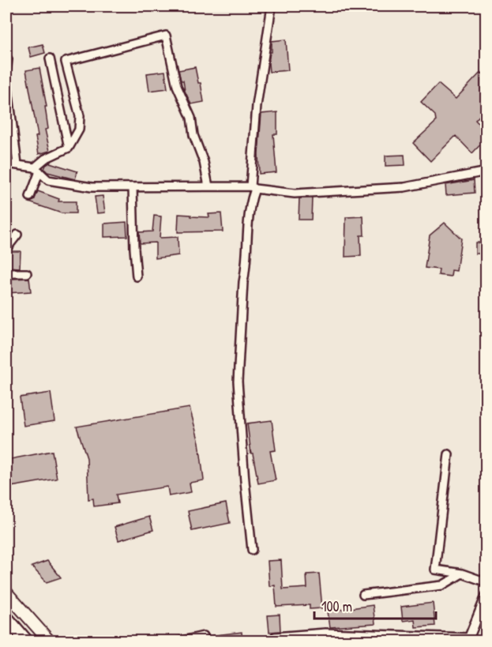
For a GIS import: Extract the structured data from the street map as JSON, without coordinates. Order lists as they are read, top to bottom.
{
  "scale_bar": "100 m"
}
